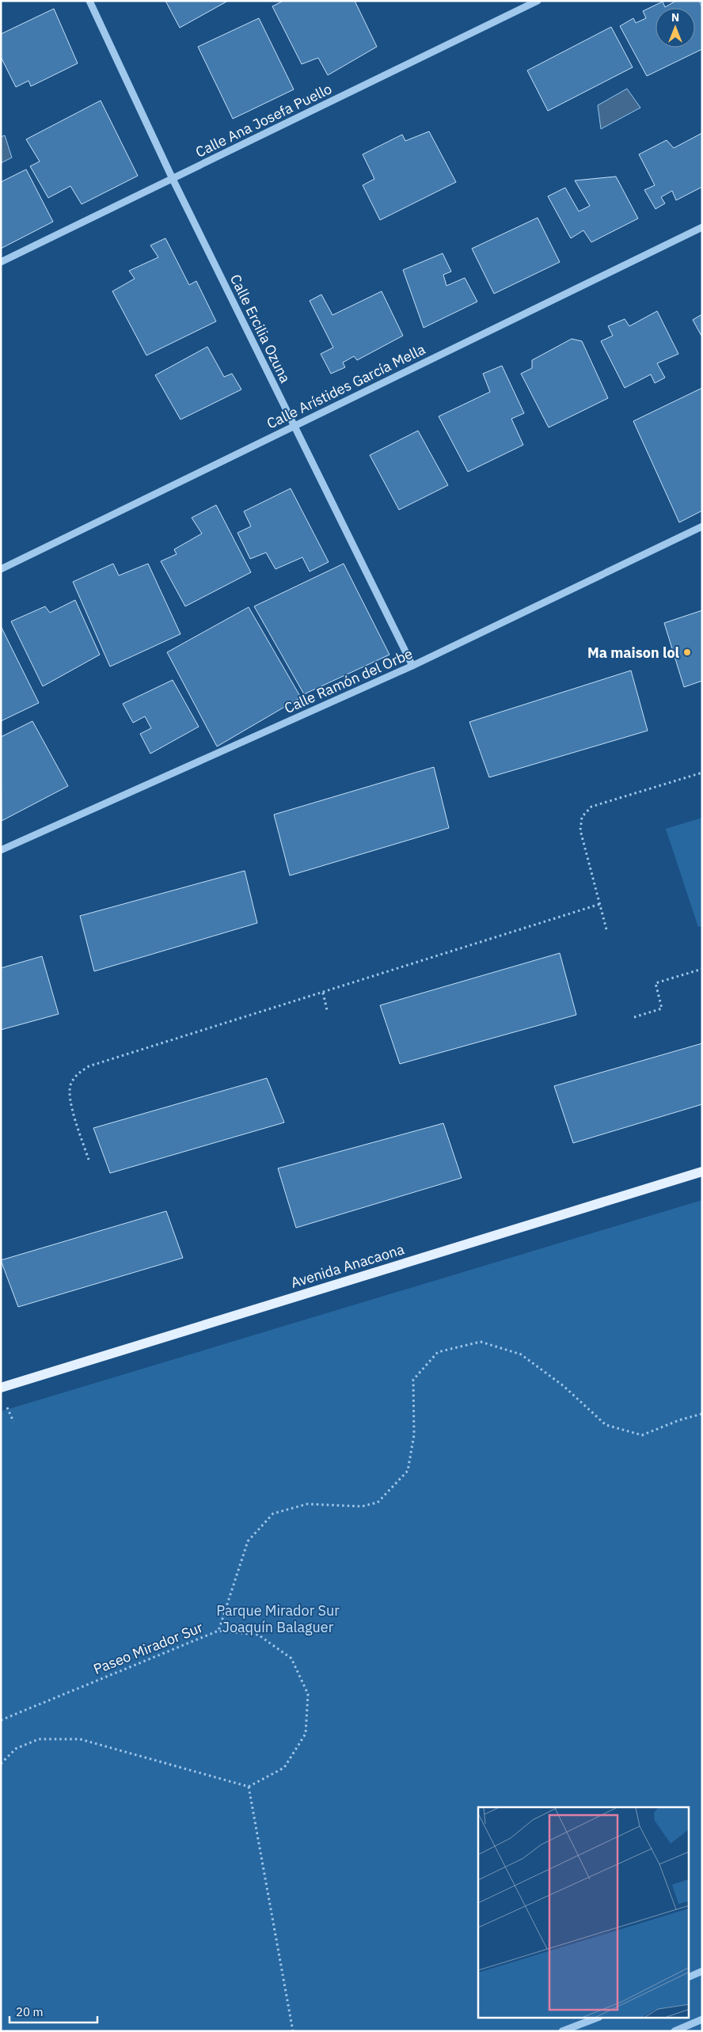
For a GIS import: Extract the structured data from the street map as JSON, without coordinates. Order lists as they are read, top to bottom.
{
  "streets": {
    "main road": ["Avenida Anacaona"],
    "street": [
      "Calle Ana Josefa Puello",
      "Calle Ercilia Ozuna",
      "Calle Arístides García Mella",
      "Calle Ramón del Orbe"
    ],
    "path": ["Paseo Mirador Sur"]
  },
  "crossings": [
    ["Calle Ana Josefa Puello", "Calle Ercilia Ozuna"],
    ["Calle Ercilia Ozuna", "Calle Arístides García Mella"],
    ["Calle Ercilia Ozuna", "Calle Ramón del Orbe"]
  ],
  "parks": ["Parque Mirador Sur Joaquín Balaguer"],
  "places": ["Ma maison lol"],
  "scale_bar": "20 m",
  "north": "top"
}
